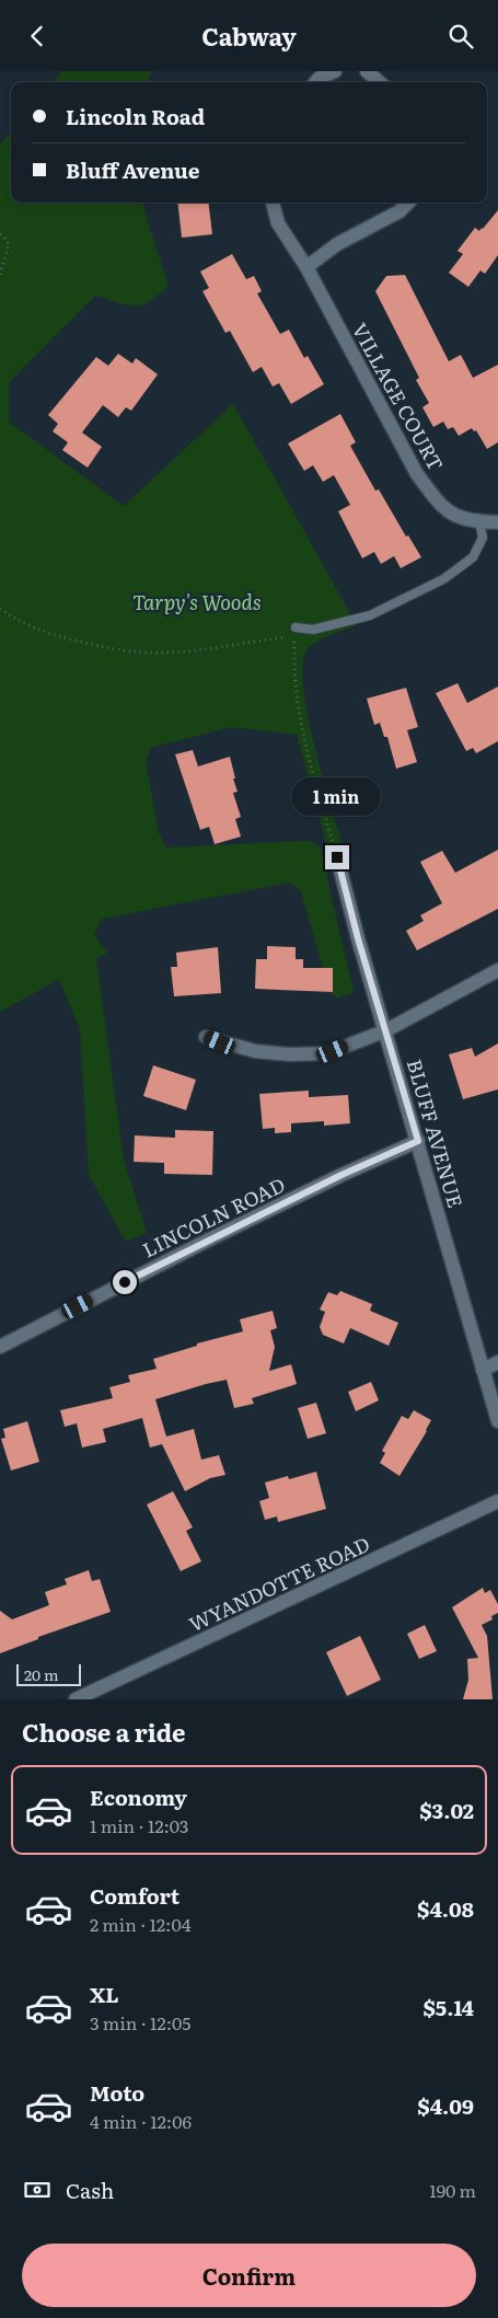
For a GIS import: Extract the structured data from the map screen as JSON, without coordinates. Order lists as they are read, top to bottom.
{
  "streets": {
    "street": [
      "VILLAGE COURT",
      "BLUFF AVENUE",
      "LINCOLN ROAD",
      "WYANDOTTE ROAD"
    ]
  },
  "crossings": [
    ["BLUFF AVENUE", "LINCOLN ROAD"]
  ],
  "parks": ["Tarpy's Woods"],
  "scale_bar": "20 m",
  "page": {
    "header": "Cabway",
    "banner": ["Lincoln Road", "Bluff Avenue"],
    "bubble": "1 min",
    "scale": "20 m",
    "heading": "Choose a ride",
    "list": [
      {
        "name": "Economy",
        "note": "1 min · 12:03",
        "value": "$3.02"
      },
      {
        "name": "Comfort",
        "note": "2 min · 12:04",
        "value": "$4.08"
      },
      {
        "name": "XL",
        "note": "3 min · 12:05",
        "value": "$5.14"
      },
      {
        "name": "Moto",
        "note": "4 min · 12:06",
        "value": "$4.09"
      }
    ],
    "pay": ["Cash", "190 m"],
    "buttons": "Confirm"
  }
}
